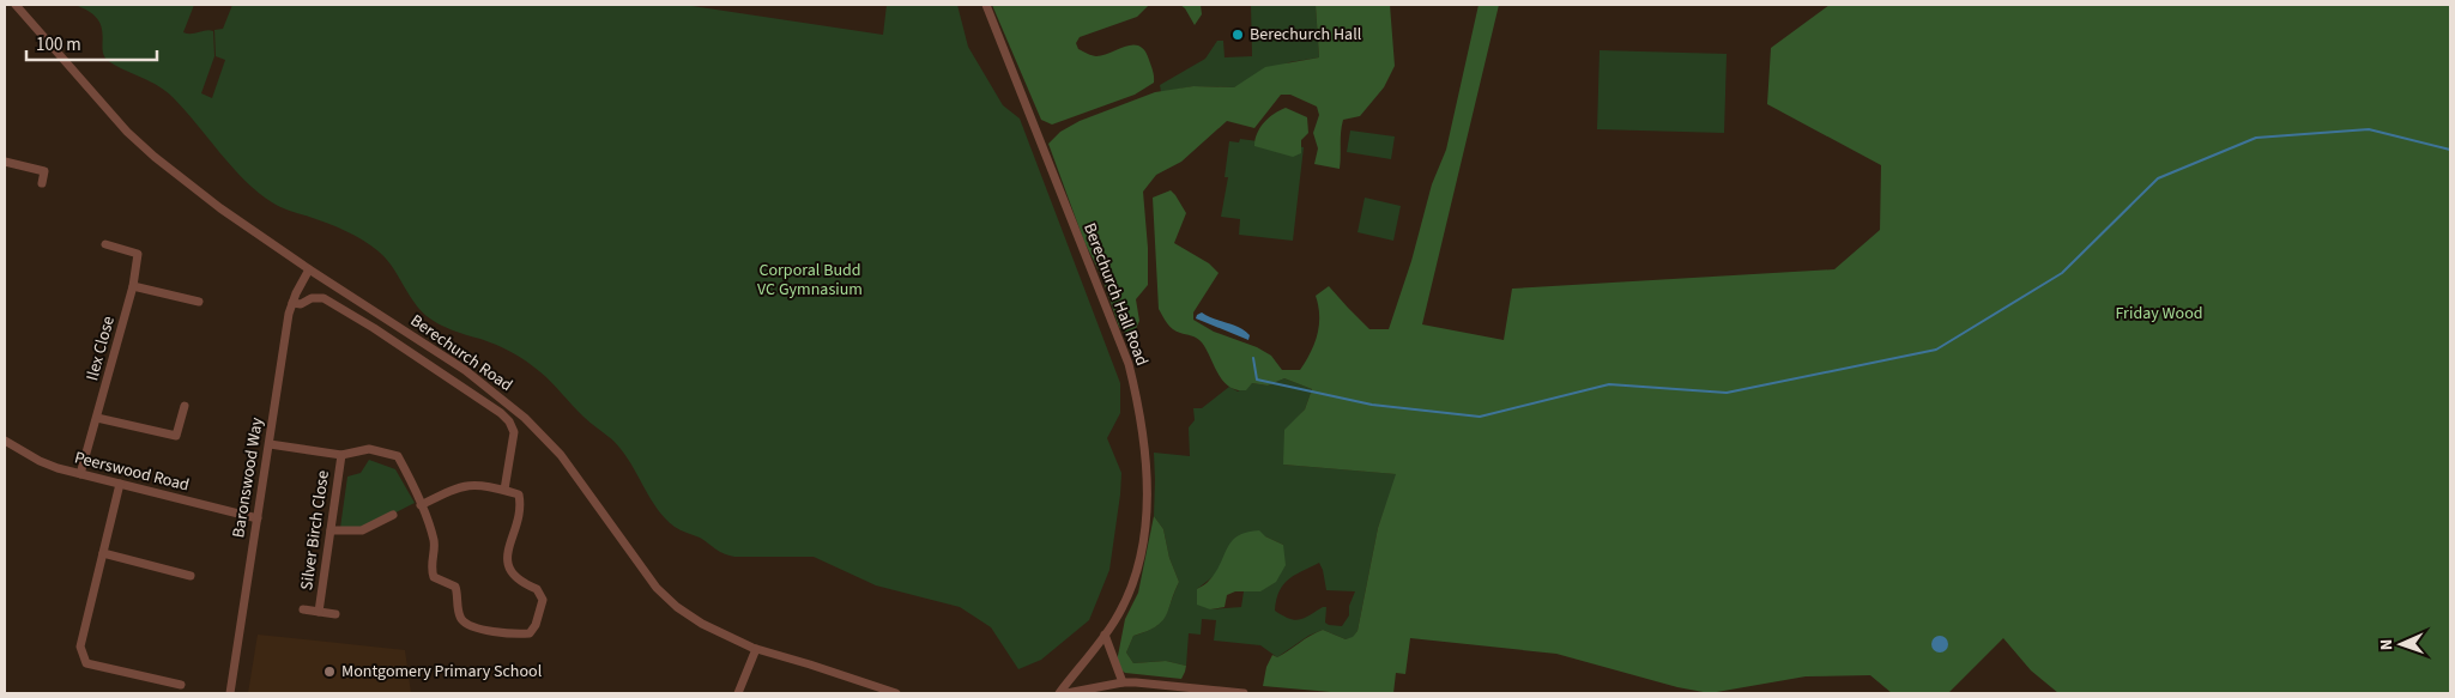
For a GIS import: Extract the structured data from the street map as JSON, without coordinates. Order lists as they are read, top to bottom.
{
  "streets": {
    "street": [
      "Berechurch Hall Road",
      "Ilex Close",
      "Berechurch Road",
      "Peerswood Road",
      "Baronswood Way",
      "Silver Birch Close"
    ]
  },
  "crossings": [
    ["Ilex Close", "Peerswood Road"],
    ["Berechurch Road", "Baronswood Way"],
    ["Peerswood Road", "Baronswood Way"]
  ],
  "parks": ["Corporal Budd VC Gymnasium", "Friday Wood"],
  "places": ["Berechurch Hall", "Montgomery Primary School"],
  "scale_bar": "100 m",
  "north": "left"
}
